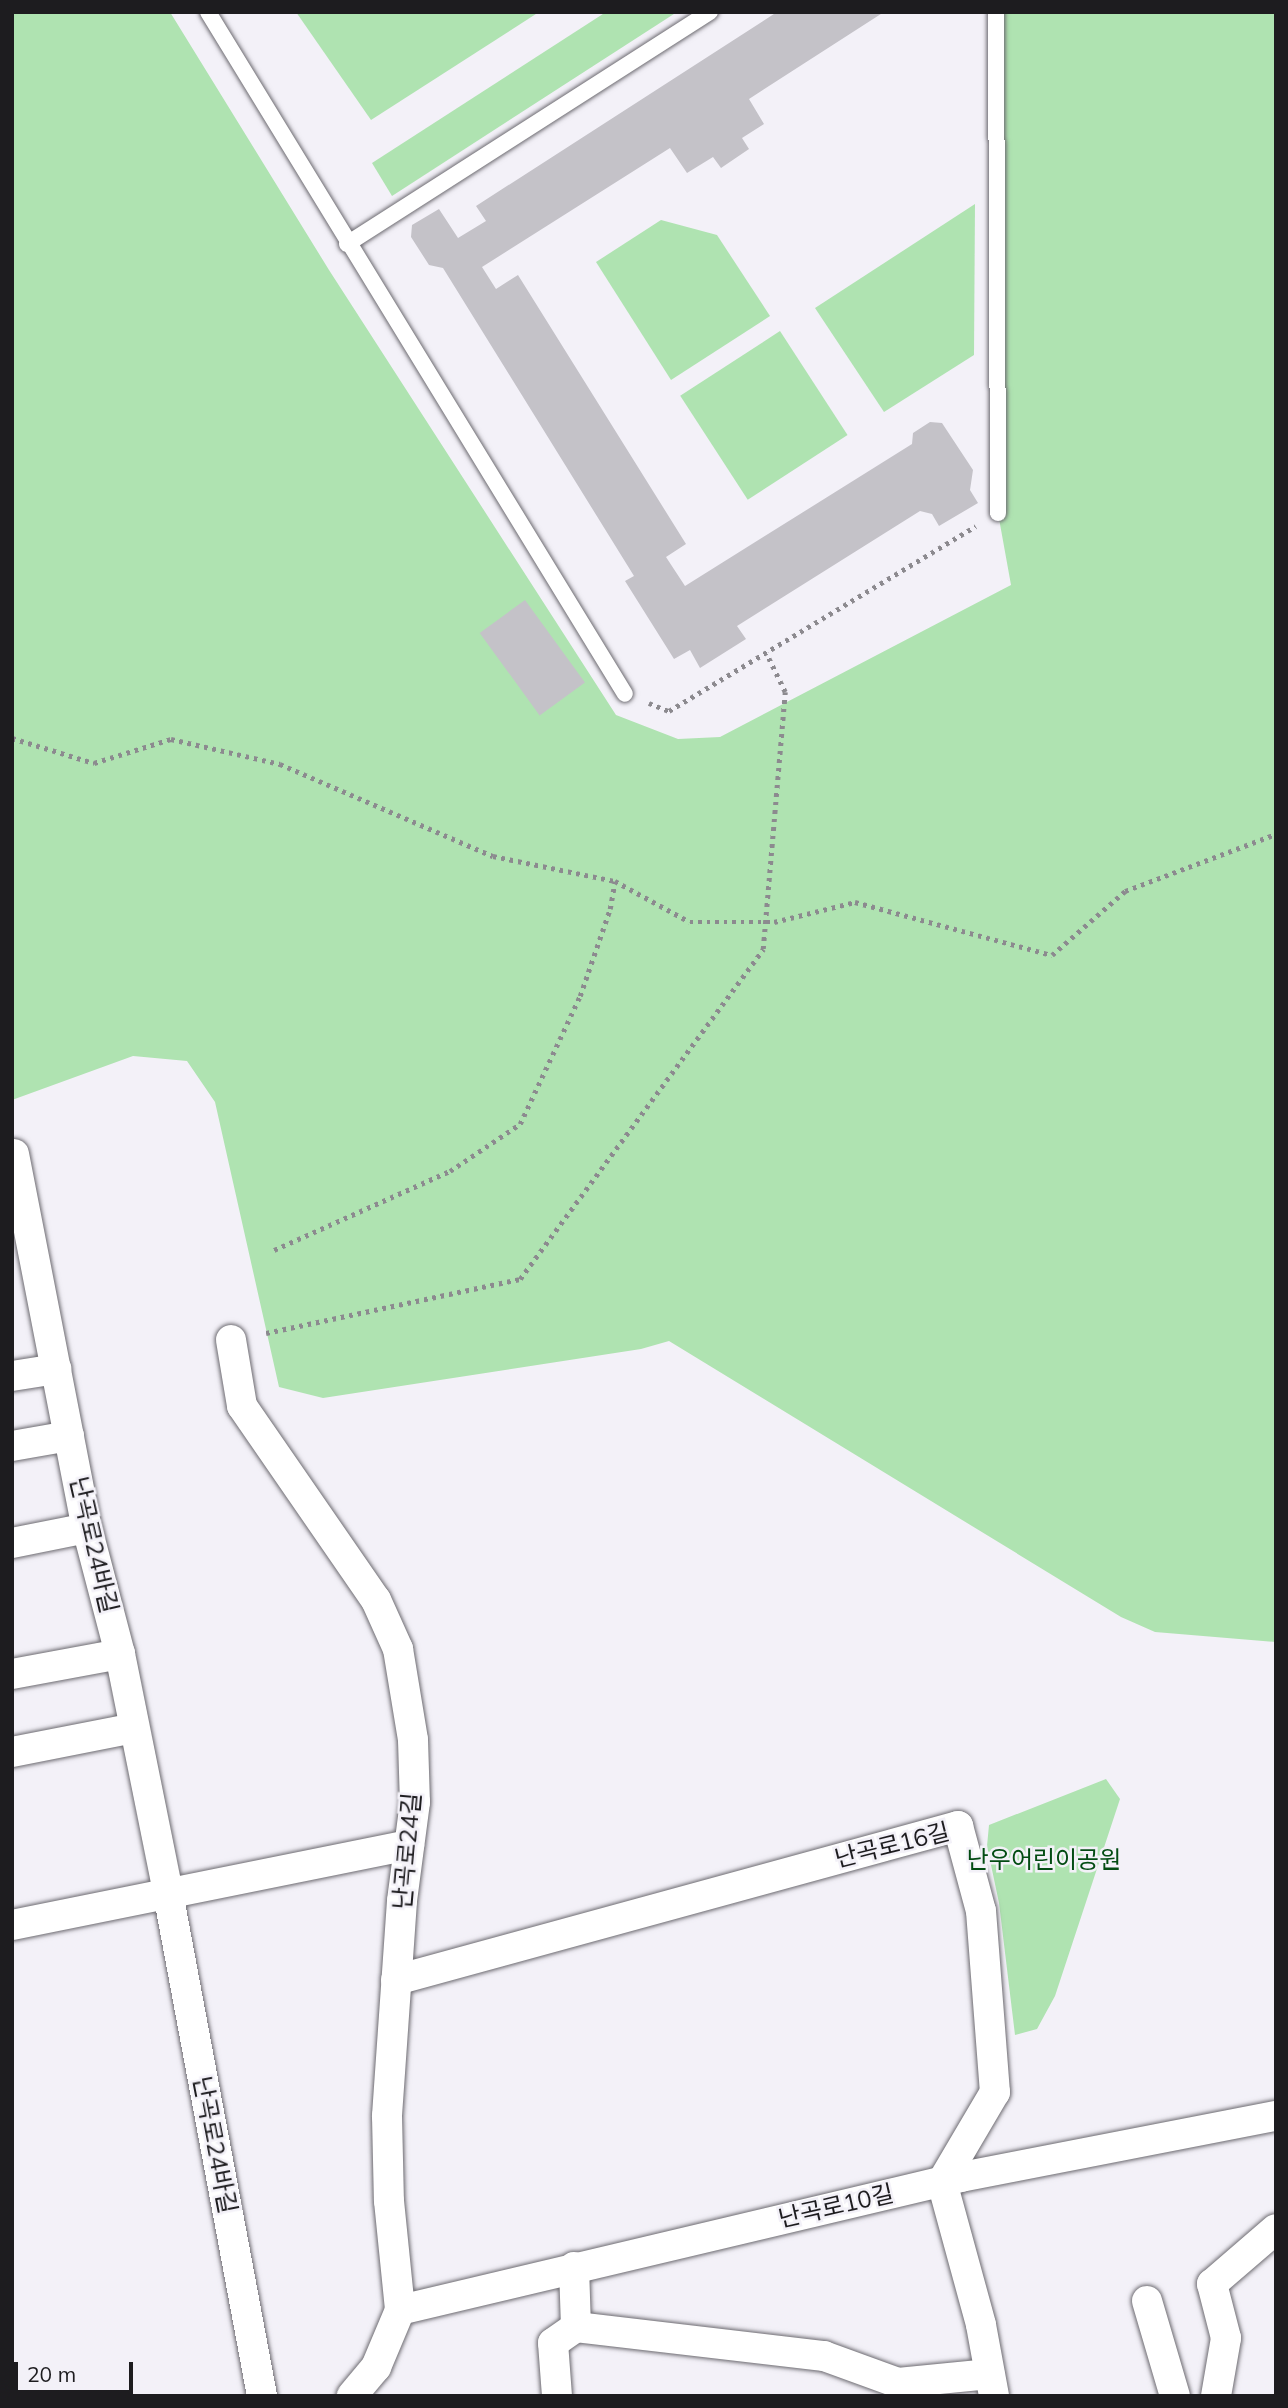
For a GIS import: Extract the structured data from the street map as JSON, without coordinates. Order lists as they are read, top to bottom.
{
  "streets": {
    "street": [
      "난곡로24바길",
      "난곡로16길",
      "난곡로24길",
      "난곡로10길"
    ]
  },
  "crossings": [
    ["난곡로16길", "난곡로24길"],
    ["난곡로16길", "난곡로10길"],
    ["난곡로24길", "난곡로10길"]
  ],
  "parks": ["난우어린이공원"],
  "scale_bar": "20 m"
}
